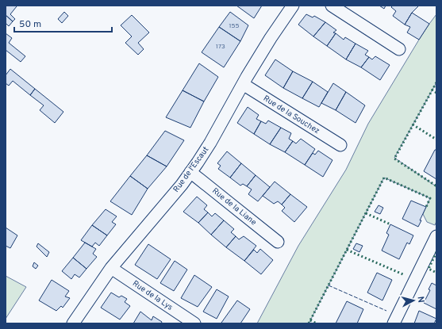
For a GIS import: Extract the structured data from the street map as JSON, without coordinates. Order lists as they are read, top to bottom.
{
  "streets": {
    "street": [
      "Rue de la Souchez",
      "Rue de l'Escaut",
      "Rue de la Liane",
      "Rue de la Lys"
    ]
  },
  "crossings": [
    ["Rue de la Souchez", "Rue de l'Escaut"],
    ["Rue de l'Escaut", "Rue de la Liane"],
    ["Rue de l'Escaut", "Rue de la Lys"]
  ],
  "house_numbers": ["155", "173"],
  "scale_bar": "50 m",
  "north": "right"
}
